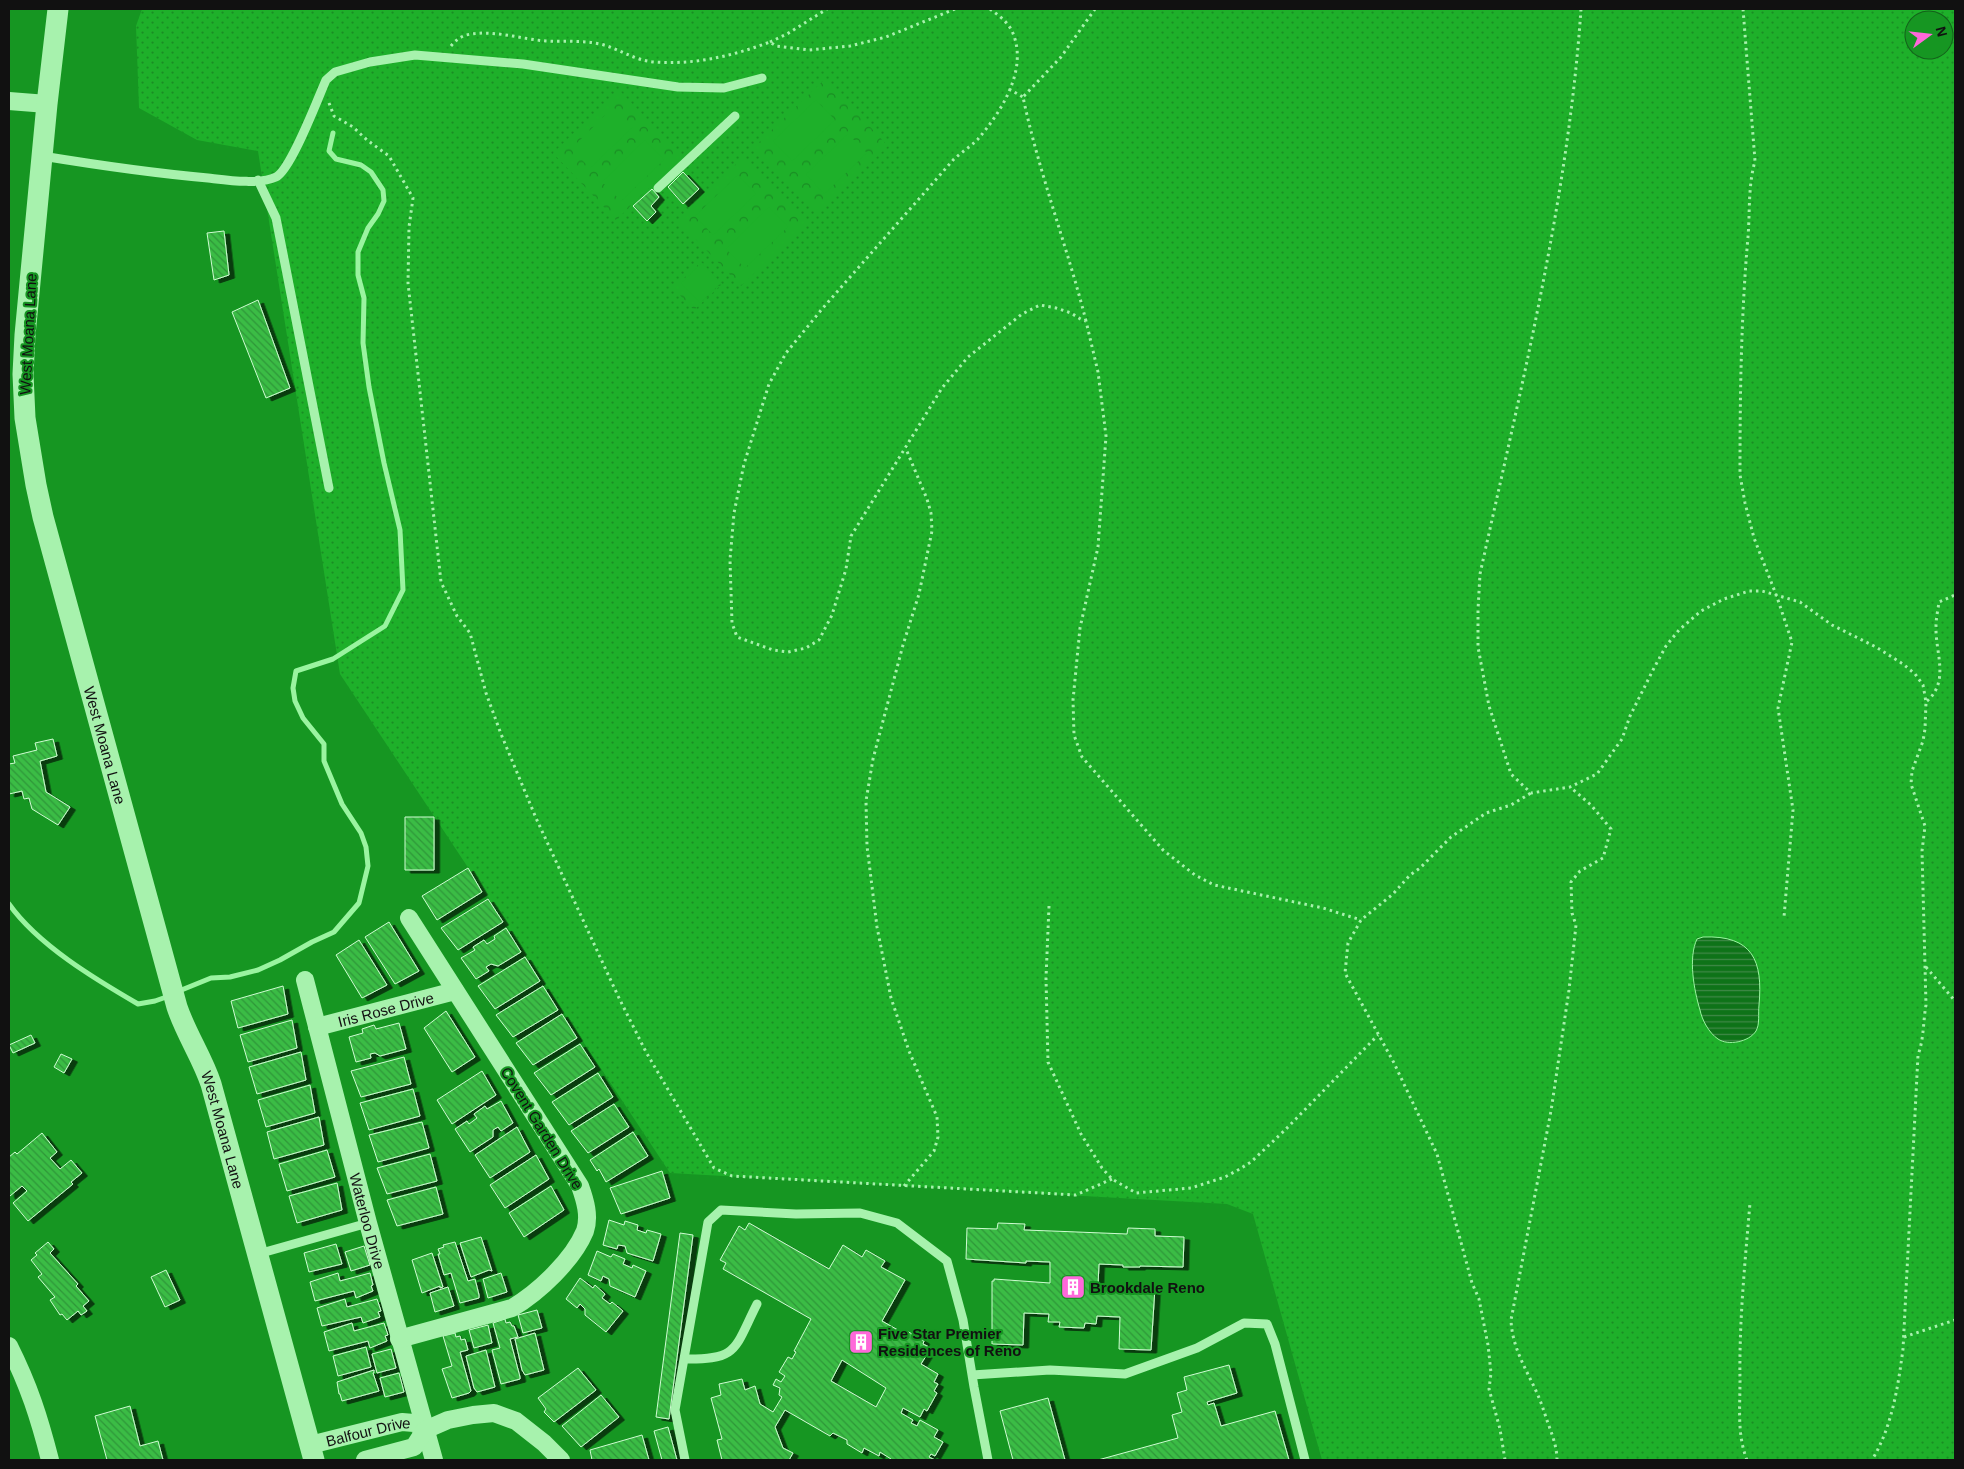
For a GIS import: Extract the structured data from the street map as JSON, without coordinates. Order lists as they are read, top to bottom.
{
  "streets": {
    "street": [
      "West Moana Lane",
      "Iris Rose Drive",
      "Covent Garden Drive",
      "Waterloo Drive",
      "Balfour Drive"
    ]
  },
  "crossings": [
    ["West Moana Lane", "Balfour Drive"],
    ["Iris Rose Drive", "Covent Garden Drive"],
    ["Iris Rose Drive", "Waterloo Drive"],
    ["Covent Garden Drive", "Waterloo Drive"],
    ["Waterloo Drive", "Balfour Drive"]
  ],
  "places": {
    "building": ["Brookdale Reno", "Five Star Premier Residences of Reno"]
  },
  "north": "right"
}
